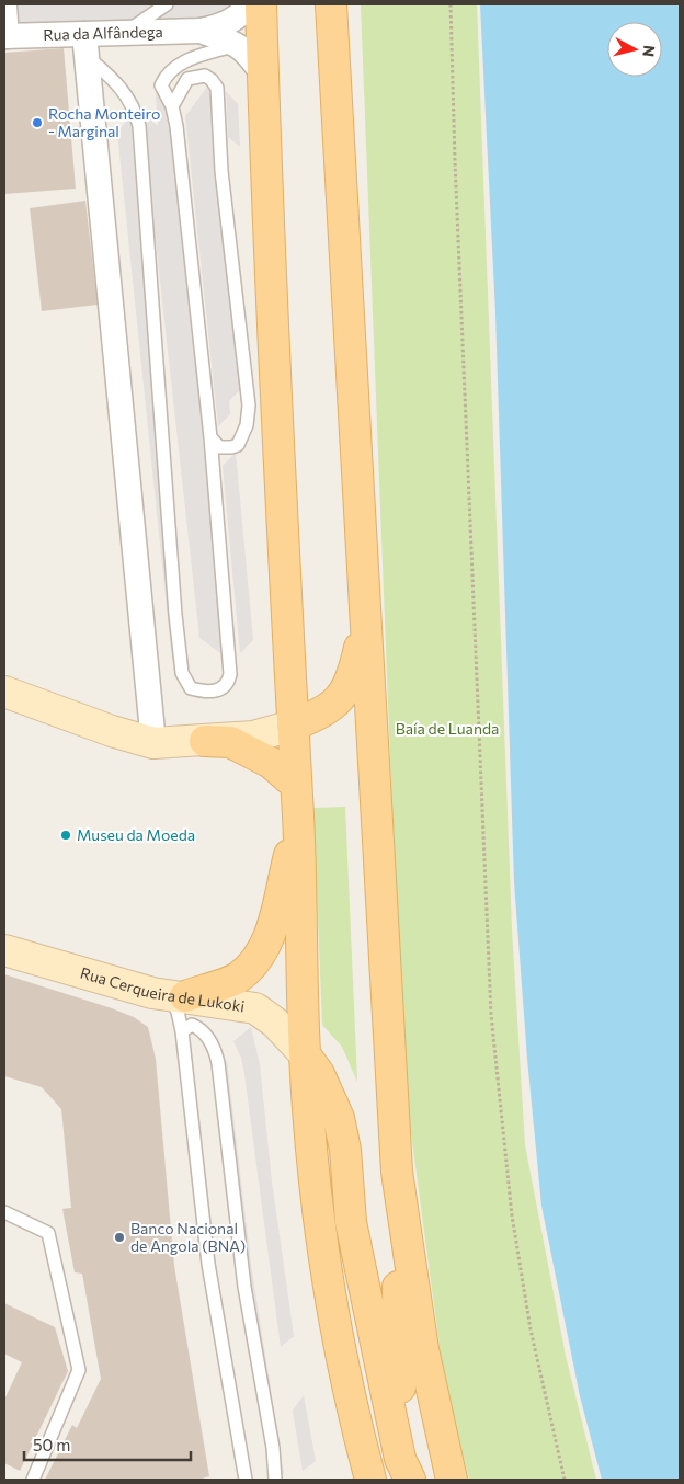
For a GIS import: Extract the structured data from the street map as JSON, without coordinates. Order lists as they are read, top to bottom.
{
  "streets": {
    "street": ["Rua da Alfândega", "Rua Cerqueira de Lukoki"]
  },
  "parks": ["Baía de Luanda"],
  "places": ["Rocha Monteiro - Marginal", "Museu da Moeda", "Banco Nacional de Angola (BNA)"],
  "scale_bar": "50 m",
  "north": "right"
}
